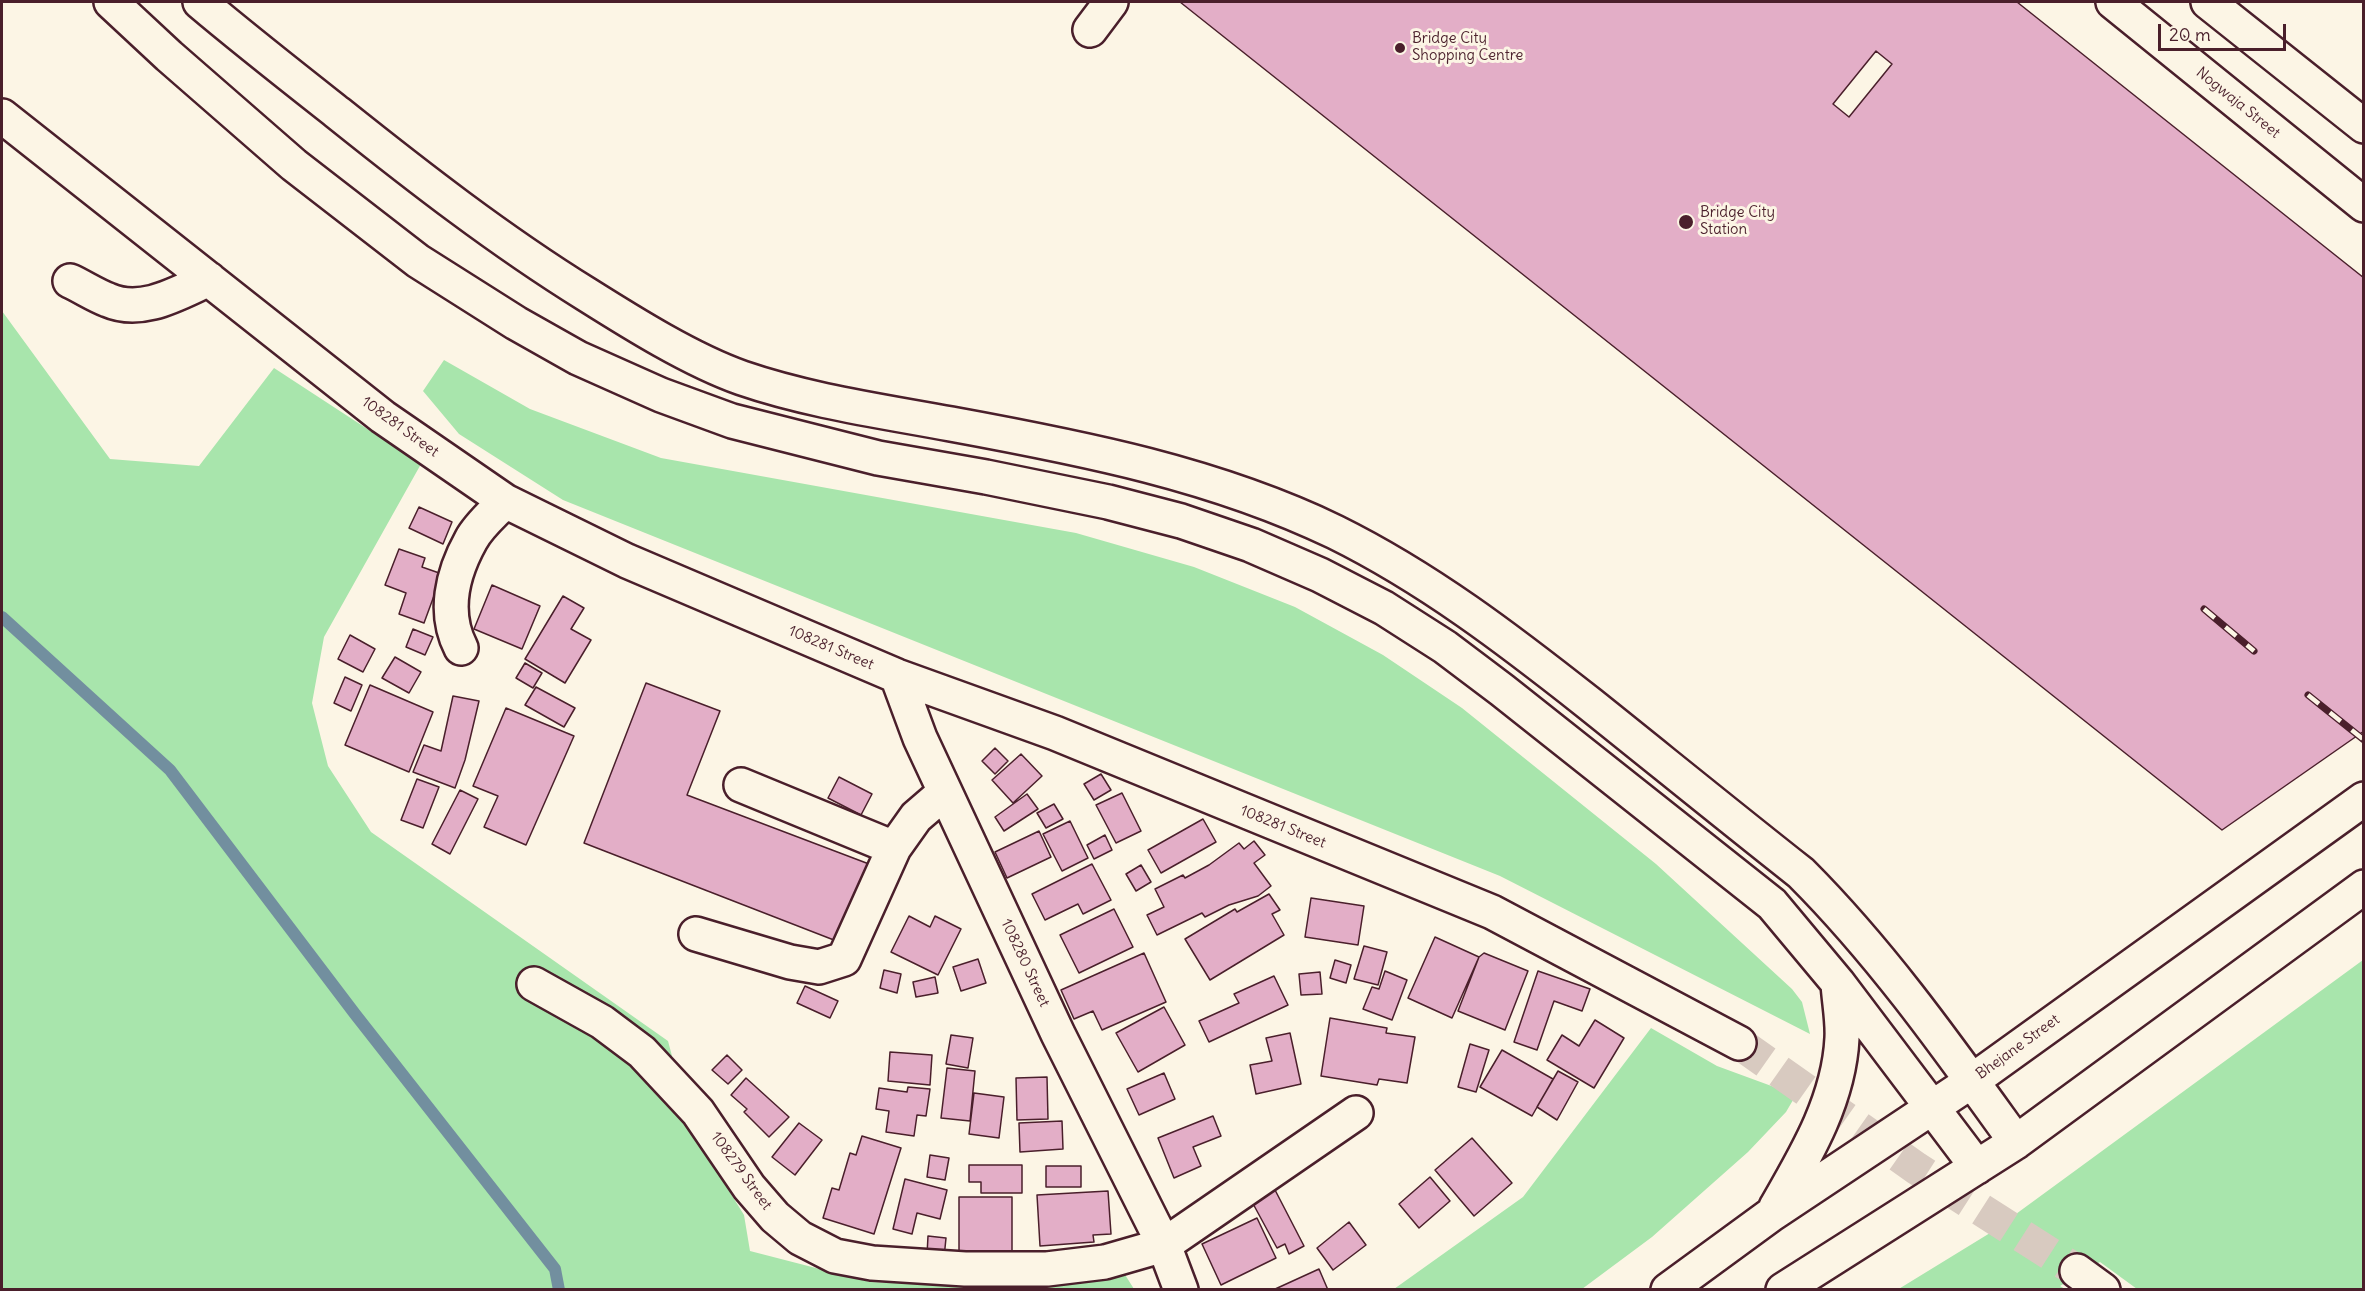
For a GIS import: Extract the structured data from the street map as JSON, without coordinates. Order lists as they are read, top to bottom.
{
  "streets": {
    "street": [
      "Nogwaja Street",
      "108281 Street",
      "108280 Street",
      "Bhejane Street",
      "108279 Street"
    ]
  },
  "crossings": [
    ["108281 Street", "108280 Street"],
    ["108280 Street", "108279 Street"]
  ],
  "places": ["Bridge City Shopping Centre", "Bridge City Station"],
  "scale_bar": "20 m"
}
